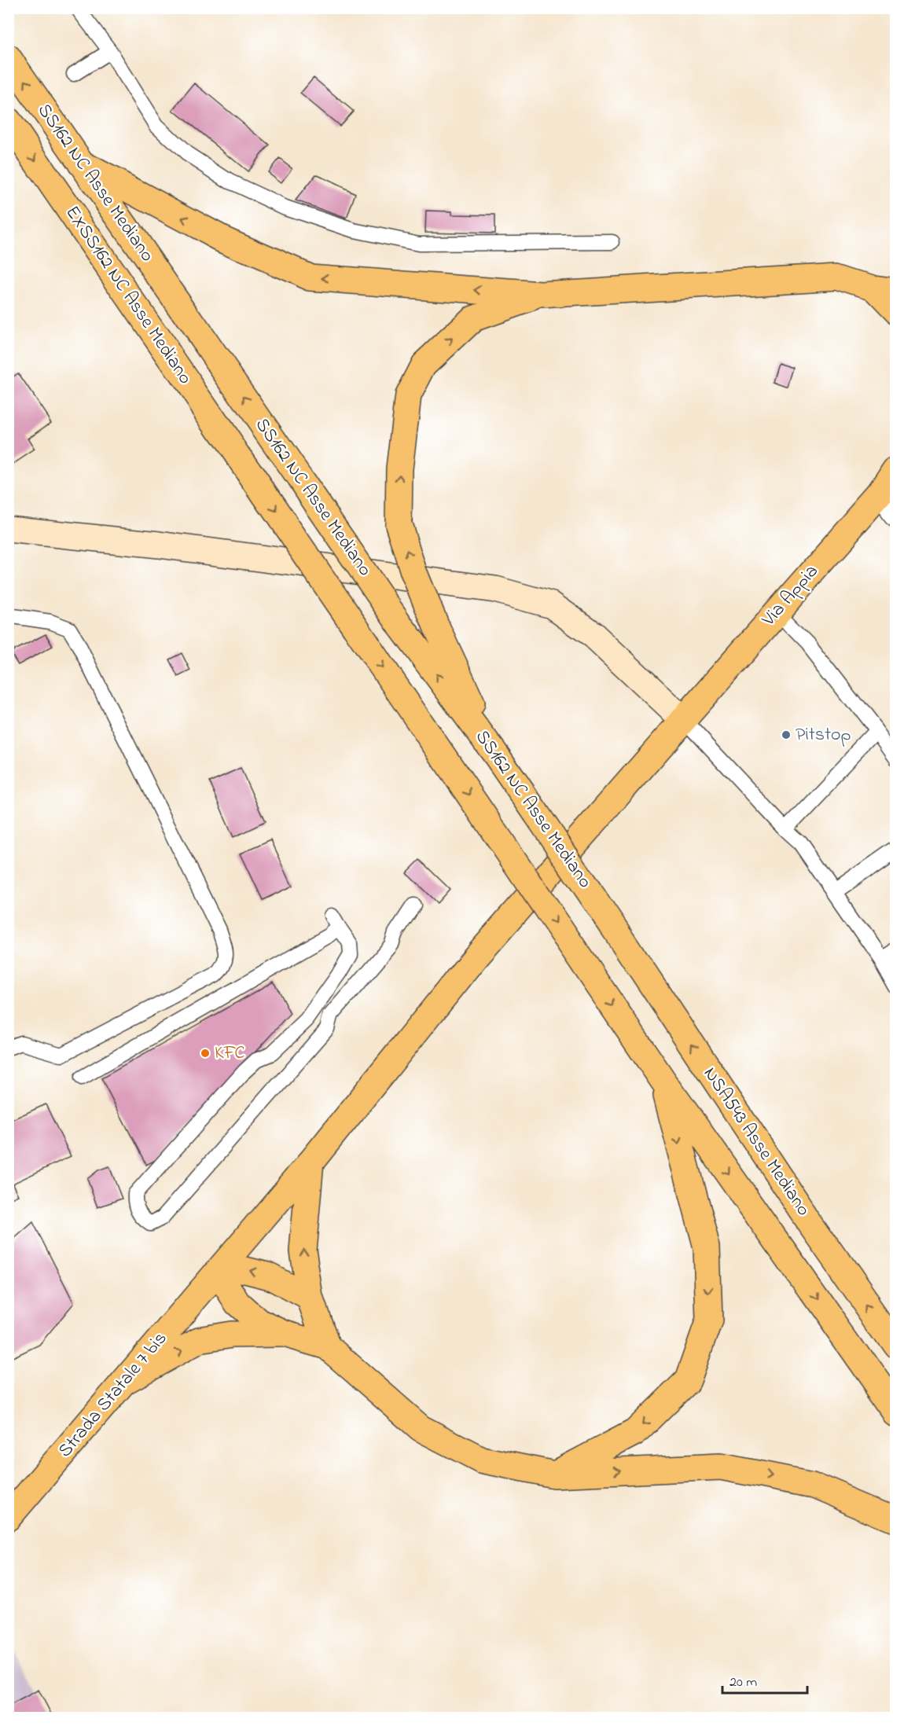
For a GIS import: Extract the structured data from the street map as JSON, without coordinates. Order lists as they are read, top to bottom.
{
  "streets": {
    "main road": [
      "SS162 NC Asse Mediano",
      "EXSS162 NC Asse Mediano",
      "Via Appia",
      "NSA543 Asse Mediano",
      "Strada Statale 7 bis"
    ]
  },
  "crossings": [
    ["SS162 NC Asse Mediano", "EXSS162 NC Asse Mediano"],
    ["SS162 NC Asse Mediano", "NSA543 Asse Mediano"],
    ["Via Appia", "Strada Statale 7 bis"]
  ],
  "one_way": ["EXSS162 NC Asse Mediano"],
  "places": ["Pitstop", "KFC"],
  "scale_bar": "20 m"
}
